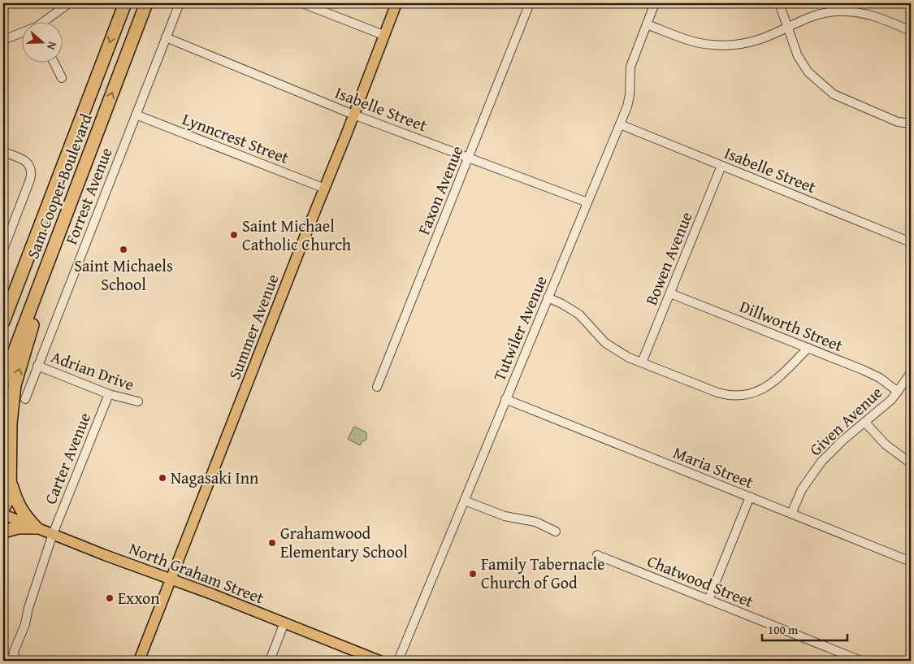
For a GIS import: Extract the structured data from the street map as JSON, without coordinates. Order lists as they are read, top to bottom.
{
  "streets": {
    "highway": ["Sam Cooper Boulevard"],
    "main road": ["Summer Avenue", "North Graham Street"],
    "street": [
      "Isabelle Street",
      "Lynncrest Street",
      "Faxon Avenue",
      "Forrest Avenue",
      "Bowen Avenue",
      "Dillworth Street",
      "Tutwiler Avenue",
      "Adrian Drive",
      "Given Avenue",
      "Carter Avenue",
      "Maria Street",
      "Chatwood Street"
    ]
  },
  "crossings": [
    ["Isabelle Street", "Faxon Avenue"],
    ["Isabelle Street", "Forrest Avenue"],
    ["Isabelle Street", "Bowen Avenue"],
    ["Isabelle Street", "Summer Avenue"],
    ["Isabelle Street", "Tutwiler Avenue"],
    ["Lynncrest Street", "Forrest Avenue"],
    ["Lynncrest Street", "Summer Avenue"],
    ["Forrest Avenue", "Adrian Drive"],
    ["Bowen Avenue", "Dillworth Street"],
    ["Dillworth Street", "Given Avenue"],
    ["Summer Avenue", "North Graham Street"],
    ["Tutwiler Avenue", "Maria Street"],
    ["Adrian Drive", "Carter Avenue"],
    ["Given Avenue", "Maria Street"],
    ["Carter Avenue", "North Graham Street"]
  ],
  "places": [
    "Saint Michael Catholic Church",
    "Saint Michaels School",
    "Nagasaki Inn",
    "Grahamwood Elementary School",
    "Family Tabernacle Church of God",
    "Exxon"
  ],
  "scale_bar": "100 m",
  "north": "right"
}
